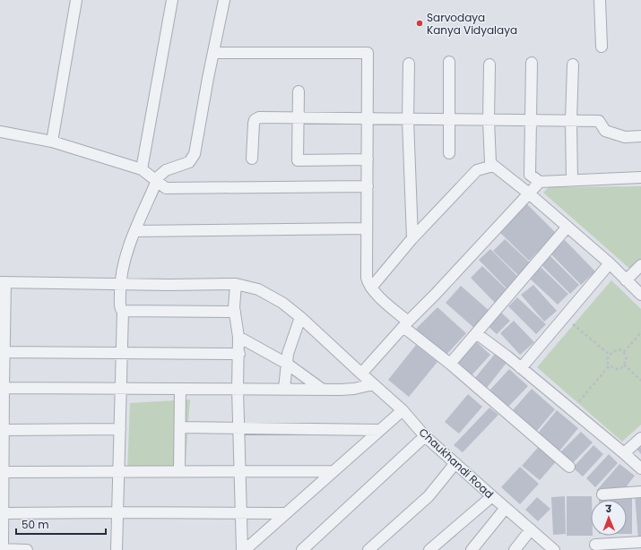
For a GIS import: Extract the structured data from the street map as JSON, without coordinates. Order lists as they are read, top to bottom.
{
  "streets": {
    "street": ["Chaukhandi Road"]
  },
  "places": ["Sarvodaya Kanya Vidyalaya"],
  "scale_bar": "50 m",
  "north": "top"
}
